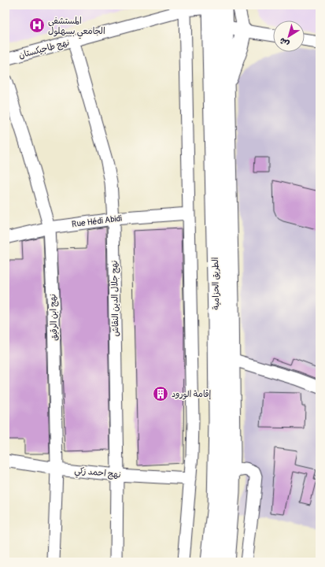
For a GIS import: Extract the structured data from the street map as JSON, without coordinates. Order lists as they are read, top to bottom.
{
  "streets": {
    "highway": ["الطريق الحزامية"],
    "street": [
      "نهج طاجيكستان",
      "Rue Hédi Abidi",
      "نهج جلال الدين النقاش",
      "نهج ابن الرقيق",
      "نهج احمد زكي"
    ]
  },
  "crossings": [
    ["نهج طاجيكستان", "الطريق الحزامية"],
    ["نهج طاجيكستان", "نهج جلال الدين النقاش"],
    ["Rue Hédi Abidi", "نهج جلال الدين النقاش"],
    ["Rue Hédi Abidi", "نهج ابن الرقيق"],
    ["نهج جلال الدين النقاش", "نهج احمد زكي"],
    ["نهج ابن الرقيق", "نهج احمد زكي"]
  ],
  "places": {
    "hospital": ["المستشفى الجامعي بسهلول"],
    "building": ["إقامة الورود"]
  },
  "north": "bottom left"
}
